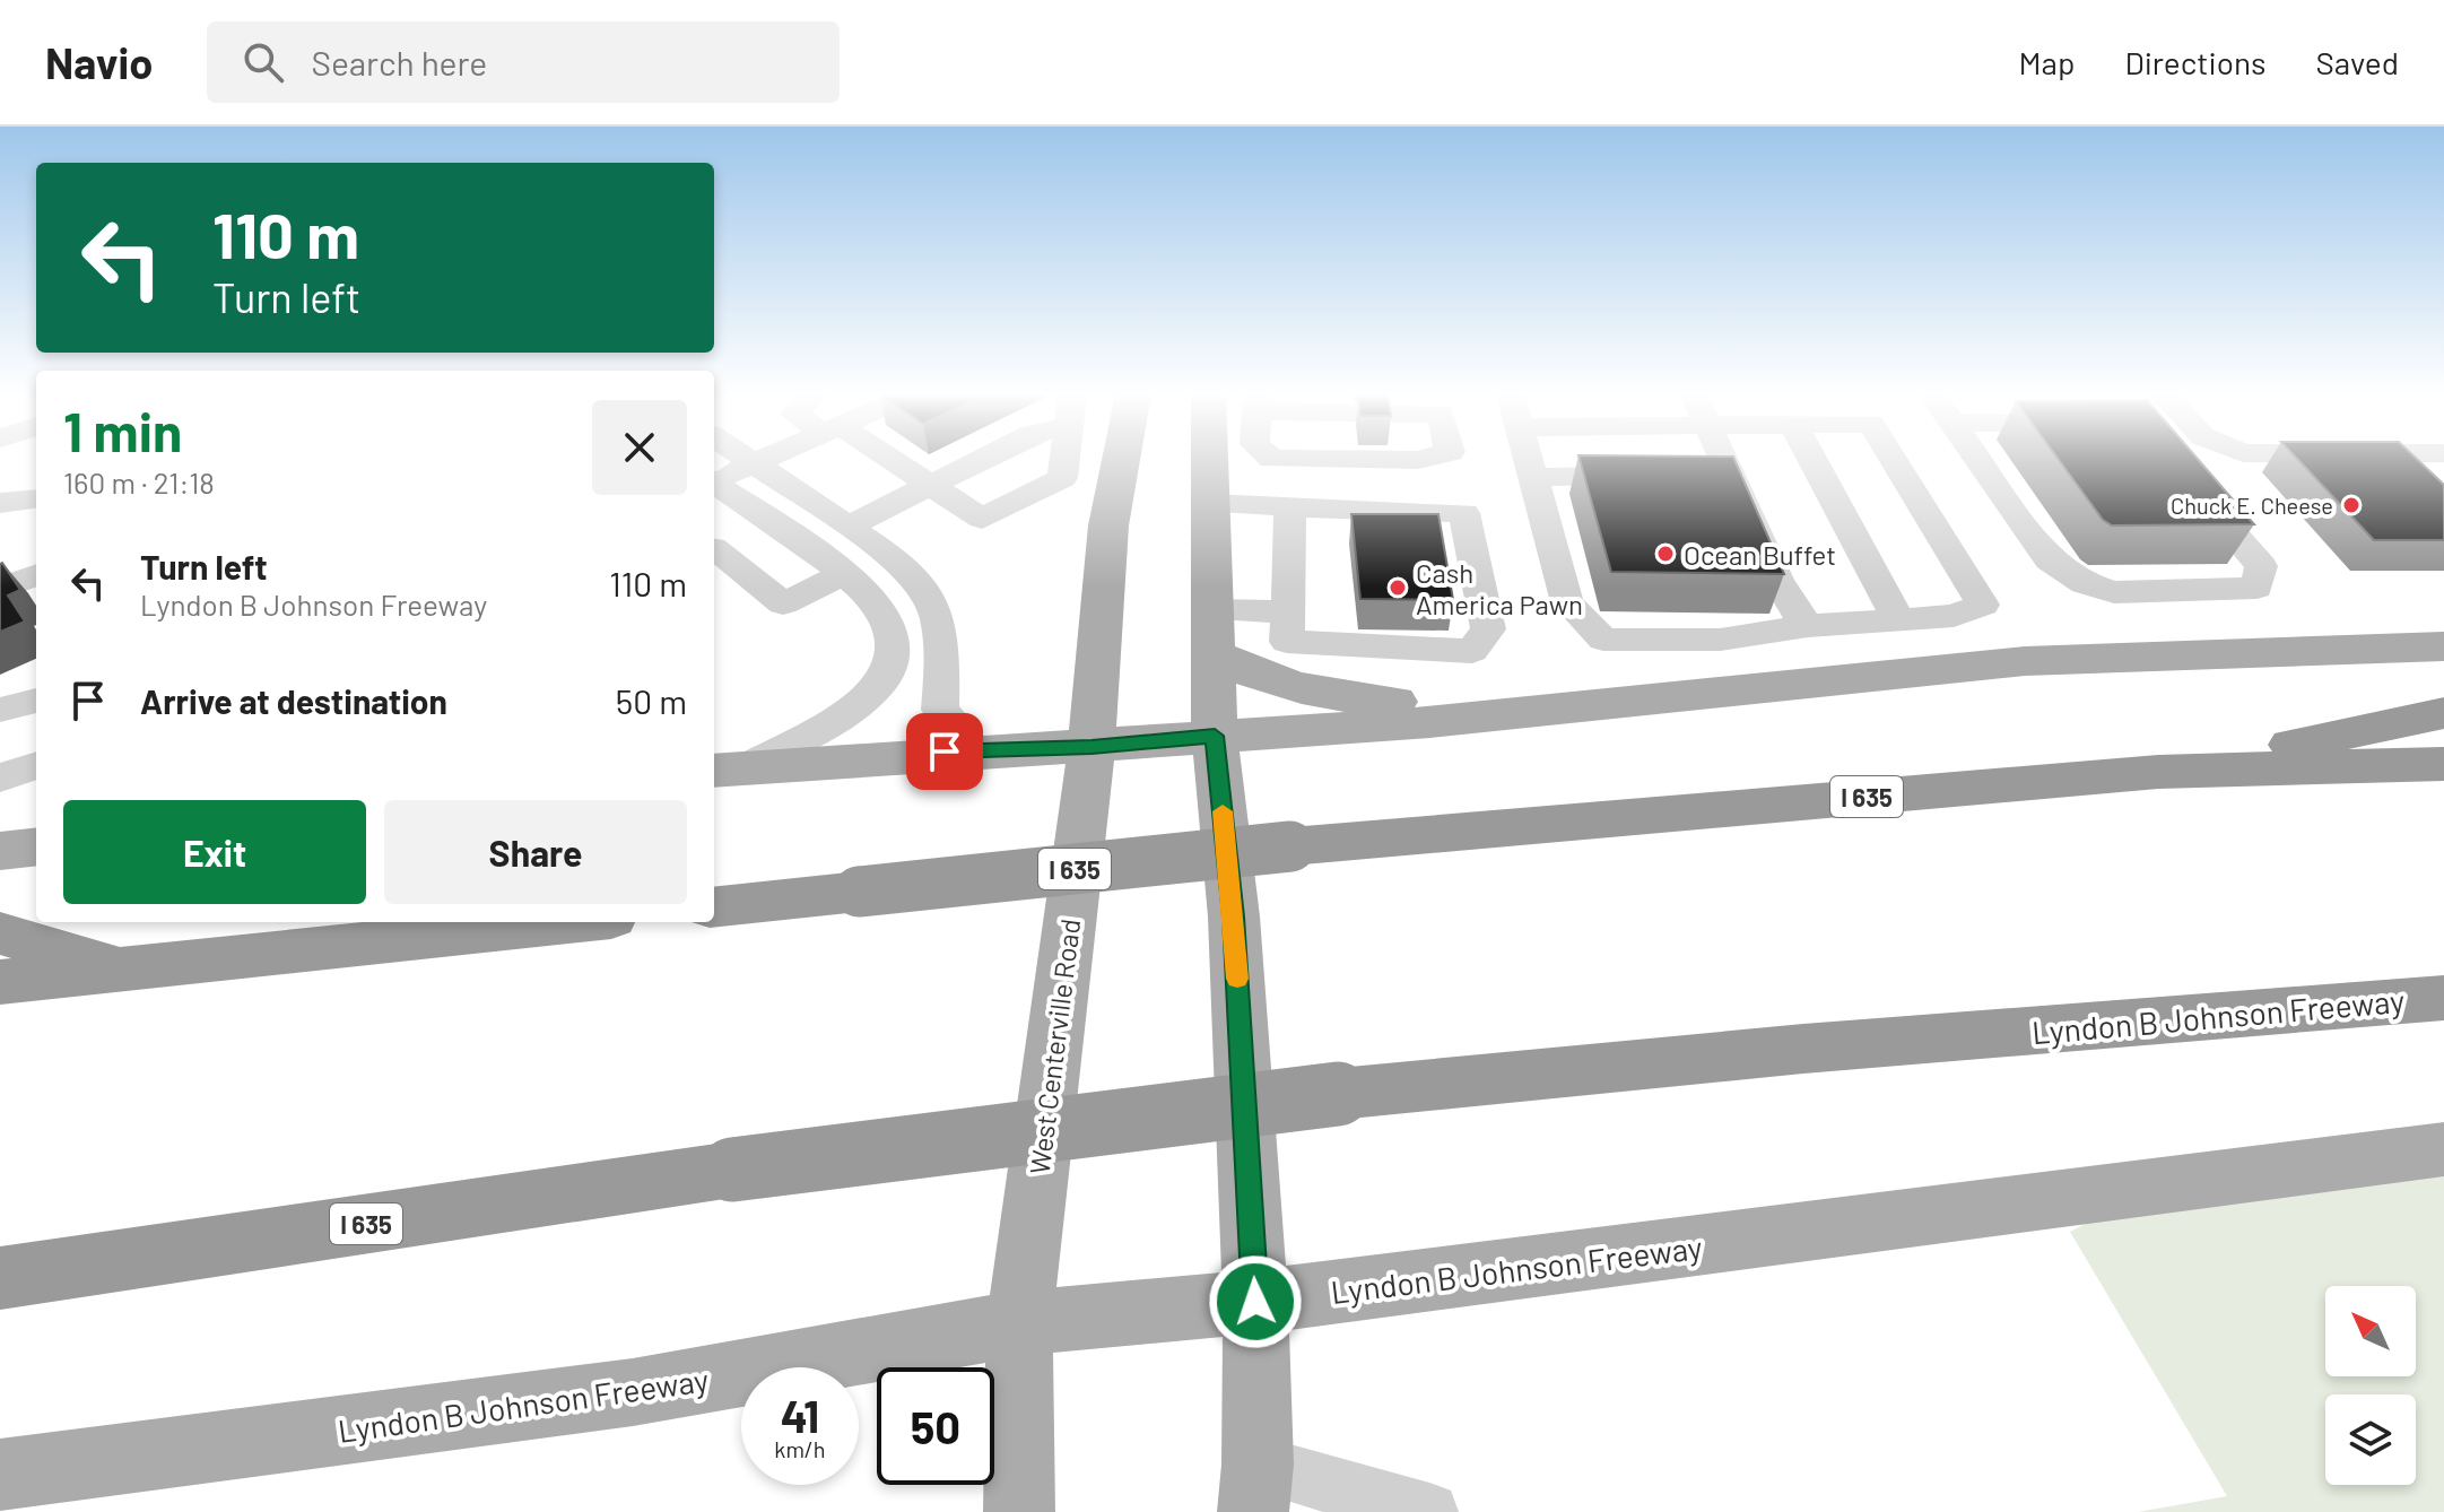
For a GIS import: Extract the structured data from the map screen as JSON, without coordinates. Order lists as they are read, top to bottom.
{
  "streets": {
    "highway": ["I 635", "Lyndon B Johnson Freeway"],
    "main road": ["West Centerville Road"]
  },
  "crossings": [
    ["Lyndon B Johnson Freeway", "West Centerville Road"]
  ],
  "places": ["Chuck E. Cheese", "Ocean Buffet", "Cash America Pawn"],
  "north": "top left",
  "page": {
    "header": "Navio",
    "search": "Search here",
    "nav": ["Map", "Directions", "Saved"],
    "turn": ["110 m", "Turn left"],
    "heading": ["1 min", "160 m · 21:18"],
    "list": [
      {
        "name": "Turn left",
        "note": "Lyndon B Johnson Freeway",
        "value": "110 m"
      },
      {
        "name": "Arrive at destination",
        "value": "50 m"
      }
    ],
    "buttons": ["Exit", "Share"],
    "speed": "41 km/h",
    "limit": "50"
  }
}
